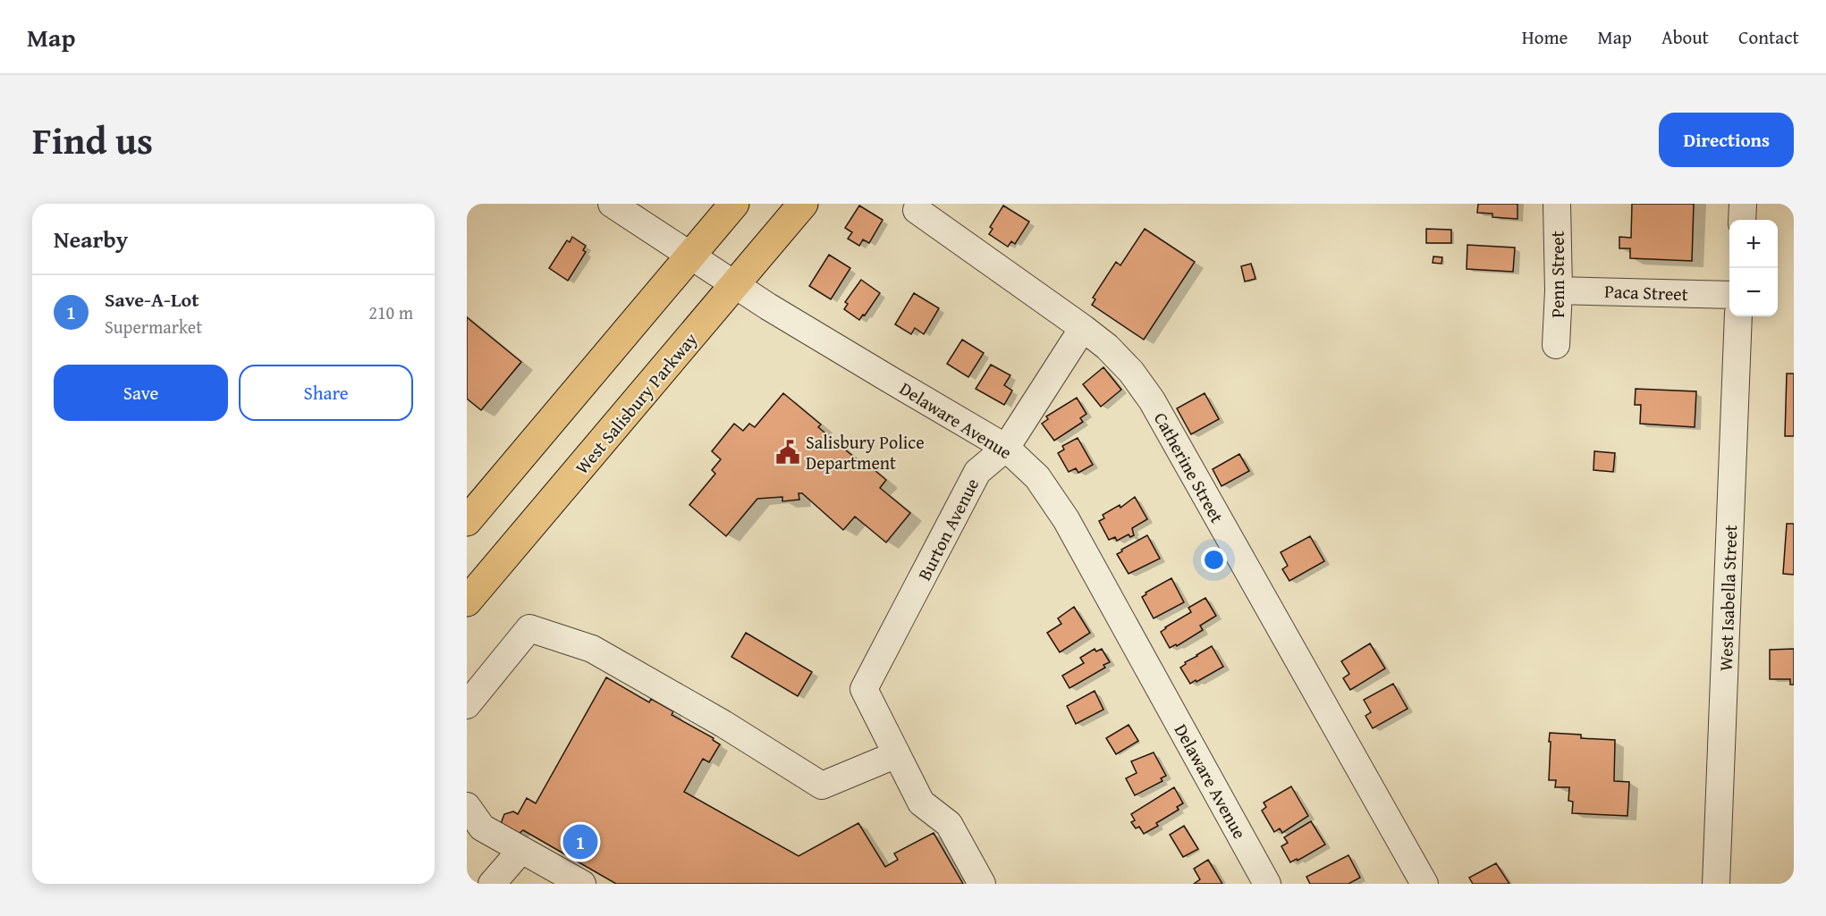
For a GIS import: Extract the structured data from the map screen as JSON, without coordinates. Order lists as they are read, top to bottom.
{
  "streets": {
    "main road": ["West Salisbury Parkway"],
    "street": [
      "Penn Street",
      "Paca Street",
      "Delaware Avenue",
      "Catherine Street",
      "Burton Avenue",
      "West Isabella Street"
    ]
  },
  "crossings": [
    ["Penn Street", "Paca Street"],
    ["West Salisbury Parkway", "Delaware Avenue"],
    ["Delaware Avenue", "Burton Avenue"],
    ["Catherine Street", "Burton Avenue"]
  ],
  "places": {
    "public building": ["Salisbury Police Department"]
  },
  "page": {
    "header": "Map",
    "nav": [
      "Home",
      "Map",
      "About",
      "Contact"
    ],
    "title": "Find us",
    "buttons": [
      "Directions",
      ["Save", "Share"]
    ],
    "heading": "Nearby",
    "map_buttons": ["+", "−"],
    "list": [
      {
        "mark": "1",
        "name": "Save-A-Lot",
        "note": "Supermarket",
        "value": "210 m"
      }
    ],
    "pins": "1"
  }
}
